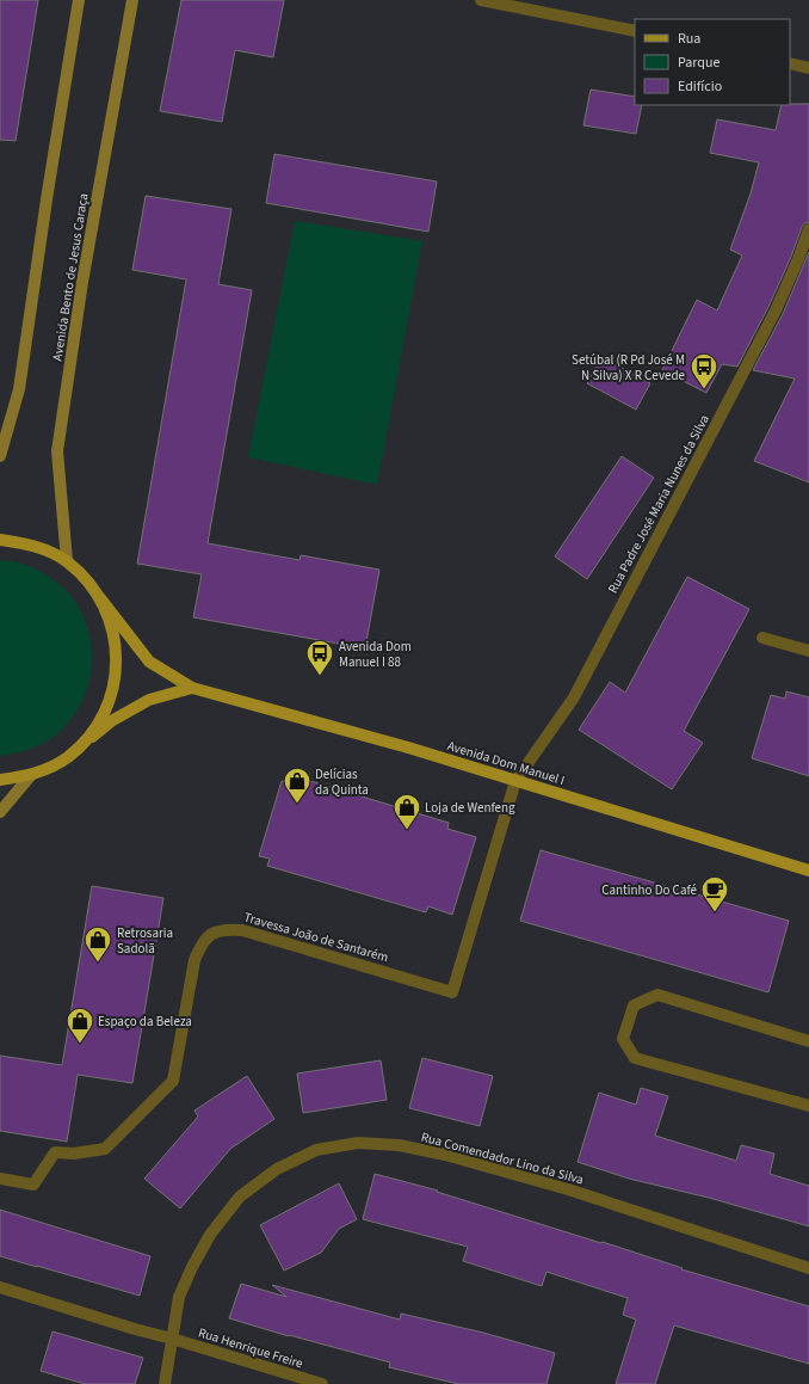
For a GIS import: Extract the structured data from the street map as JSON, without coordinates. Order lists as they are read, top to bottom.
{
  "streets": {
    "main road": ["Avenida Bento de Jesus Caraça", "Avenida Dom Manuel I"],
    "street": [
      "Rua Padre José Maria Nunes da Silva",
      "Travessa João de Santarém",
      "Rua Comendador Lino da Silva",
      "Rua Henrique Freire"
    ]
  },
  "crossings": [
    ["Rua Padre José Maria Nunes da Silva", "Avenida Dom Manuel I"],
    ["Rua Padre José Maria Nunes da Silva", "Travessa João de Santarém"],
    ["Avenida Dom Manuel I", "Travessa João de Santarém"],
    ["Rua Comendador Lino da Silva", "Rua Henrique Freire"]
  ],
  "places": {
    "bus stop": ["Setúbal (R Pd José M N Silva) X R Cevede", "Avenida Dom Manuel I 88"],
    "shop": [
      "Delícias da Quinta",
      "Loja de Wenfeng",
      "Retrosaria Sadolã",
      "Espaço da Beleza"
    ],
    "cafe": ["Cantinho Do Café"]
  },
  "legend": ["Rua", "Parque", "Edifício"]
}
